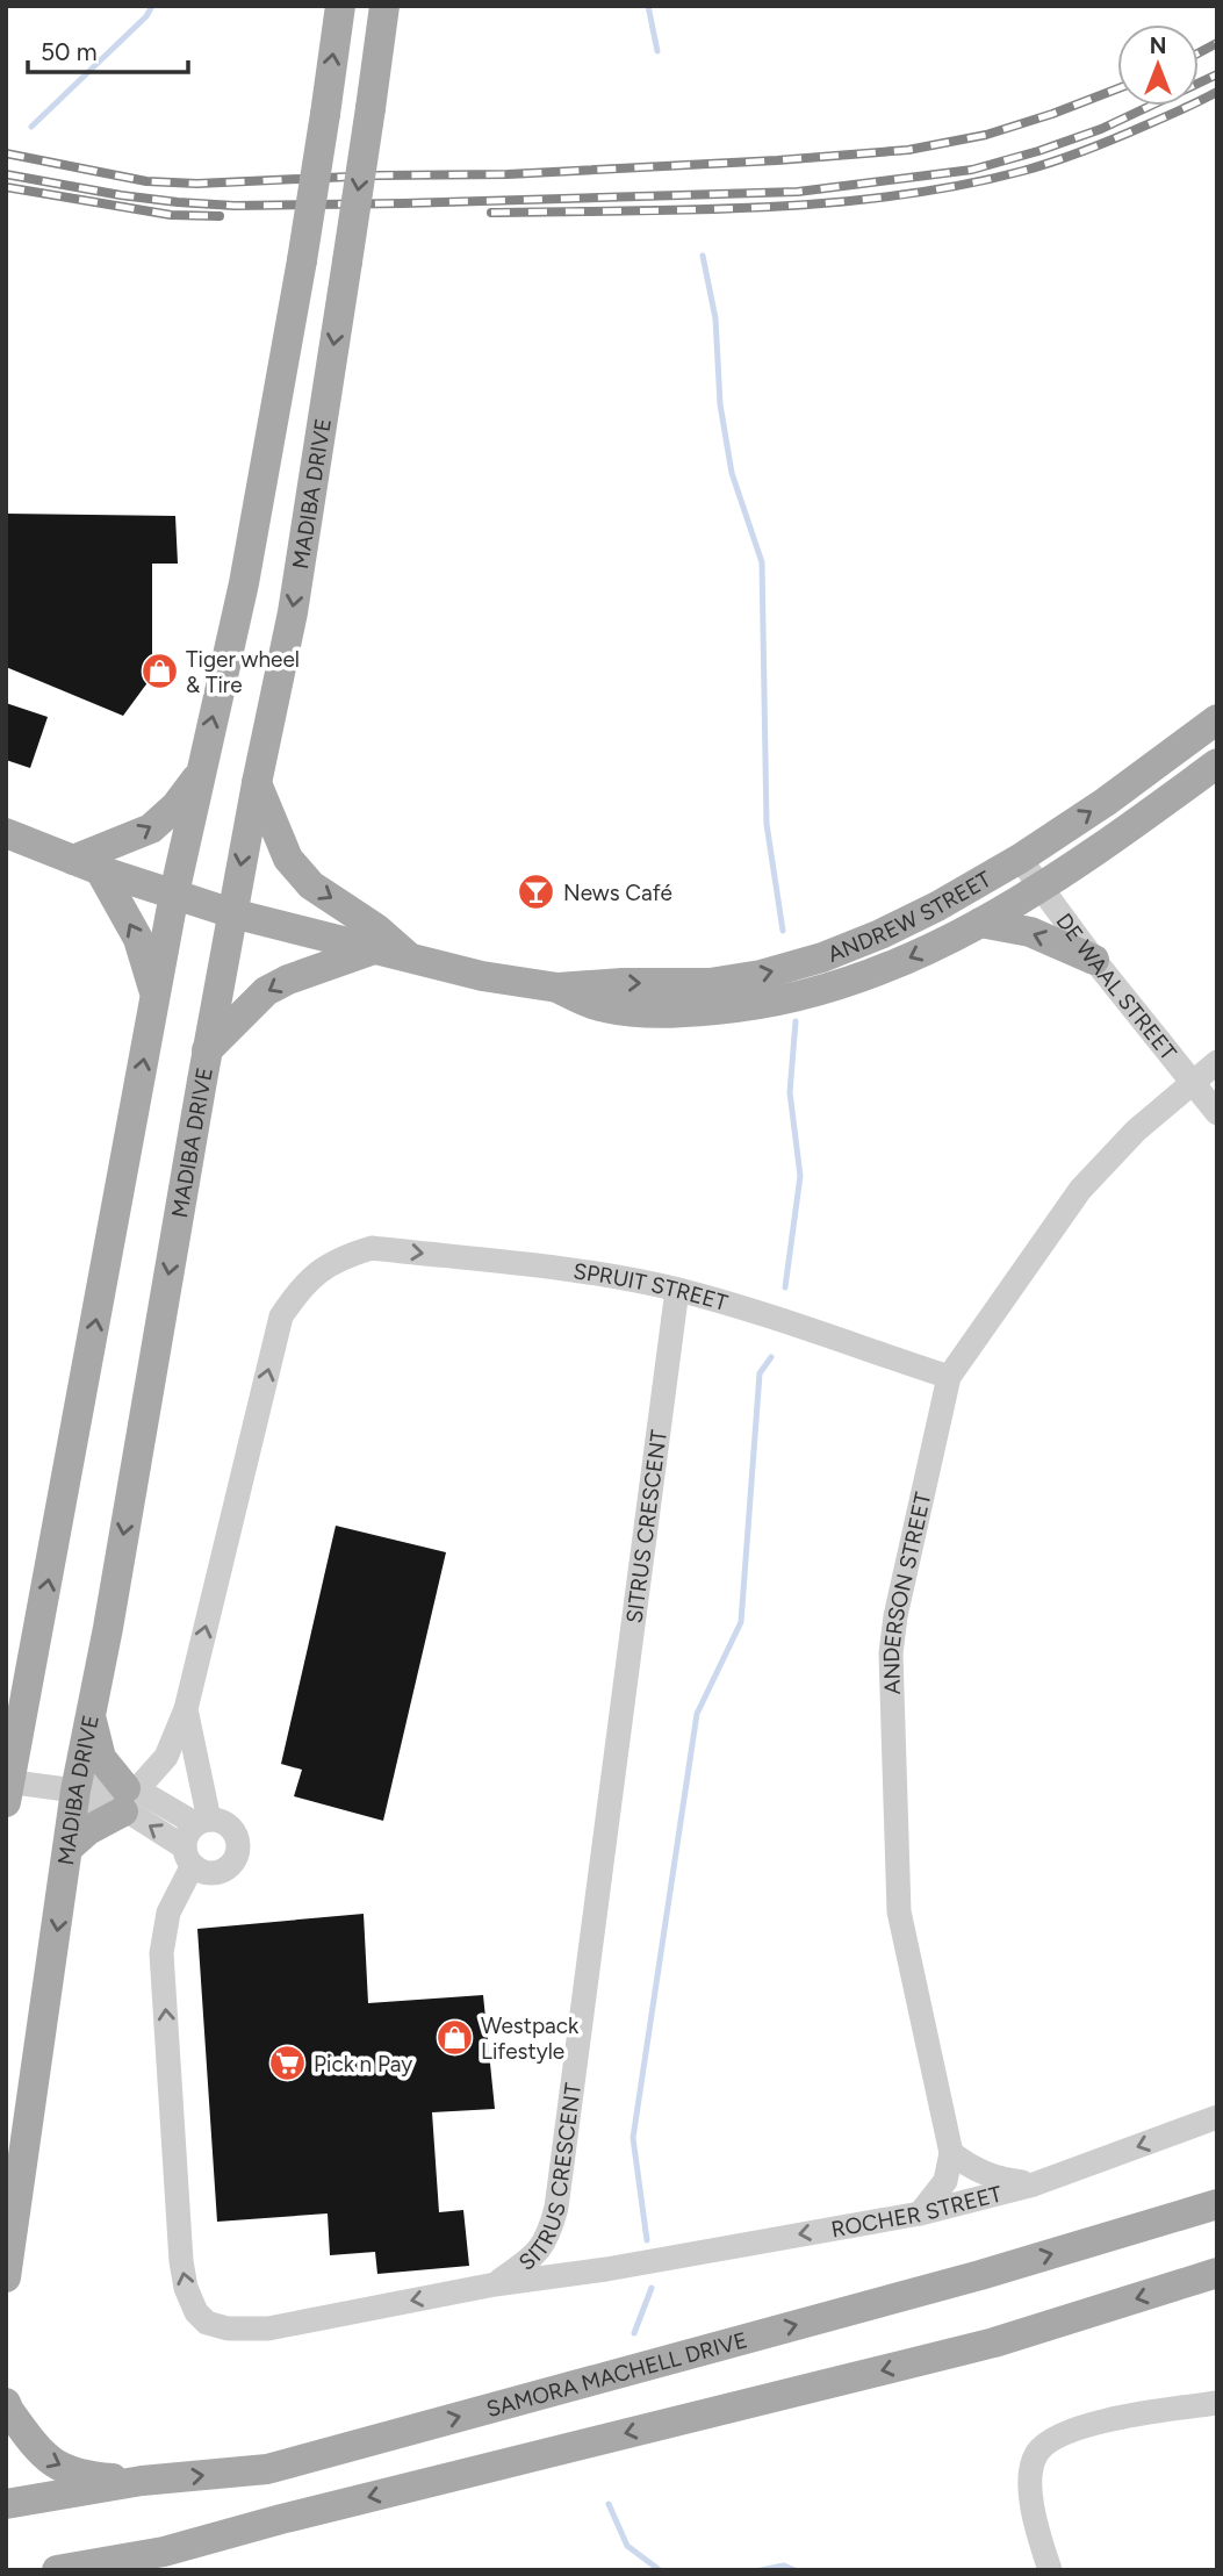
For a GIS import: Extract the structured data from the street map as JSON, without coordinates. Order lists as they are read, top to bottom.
{
  "streets": {
    "main road": ["MADIBA DRIVE", "ANDREW STREET", "SAMORA MACHELL DRIVE"],
    "street": [
      "DE WAAL STREET",
      "SPRUIT STREET",
      "SITRUS CRESCENT",
      "ANDERSON STREET",
      "ROCHER STREET"
    ]
  },
  "crossings": [
    ["MADIBA DRIVE", "ANDREW STREET"],
    ["ANDREW STREET", "DE WAAL STREET"],
    ["DE WAAL STREET", "ANDERSON STREET"],
    ["SPRUIT STREET", "SITRUS CRESCENT"],
    ["SPRUIT STREET", "ANDERSON STREET"],
    ["SITRUS CRESCENT", "ROCHER STREET"]
  ],
  "one_way": ["ROCHER STREET"],
  "places": {
    "shop": ["Tiger wheel & Tire", "Westpack Lifestyle"],
    "bar": ["News Café"],
    "supermarket": ["Pick n Pay"]
  },
  "scale_bar": "50 m",
  "north": "top"
}
